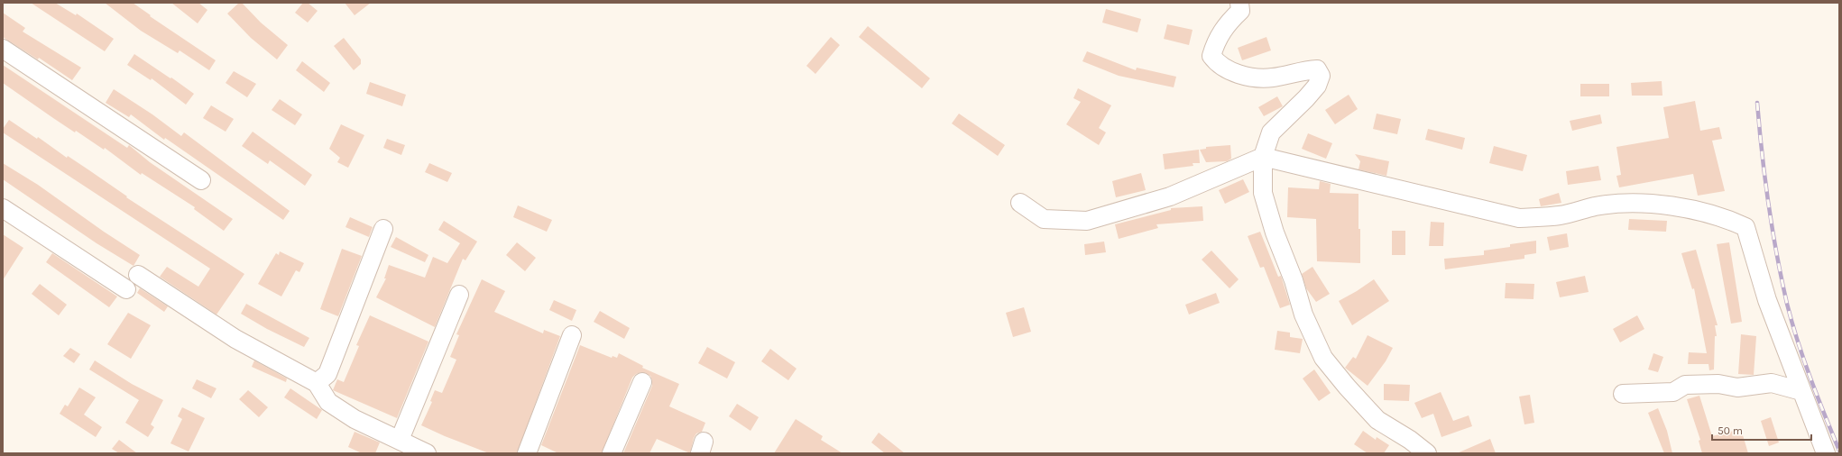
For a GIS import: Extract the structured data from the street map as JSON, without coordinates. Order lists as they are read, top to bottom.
{
  "scale_bar": "50 m"
}
